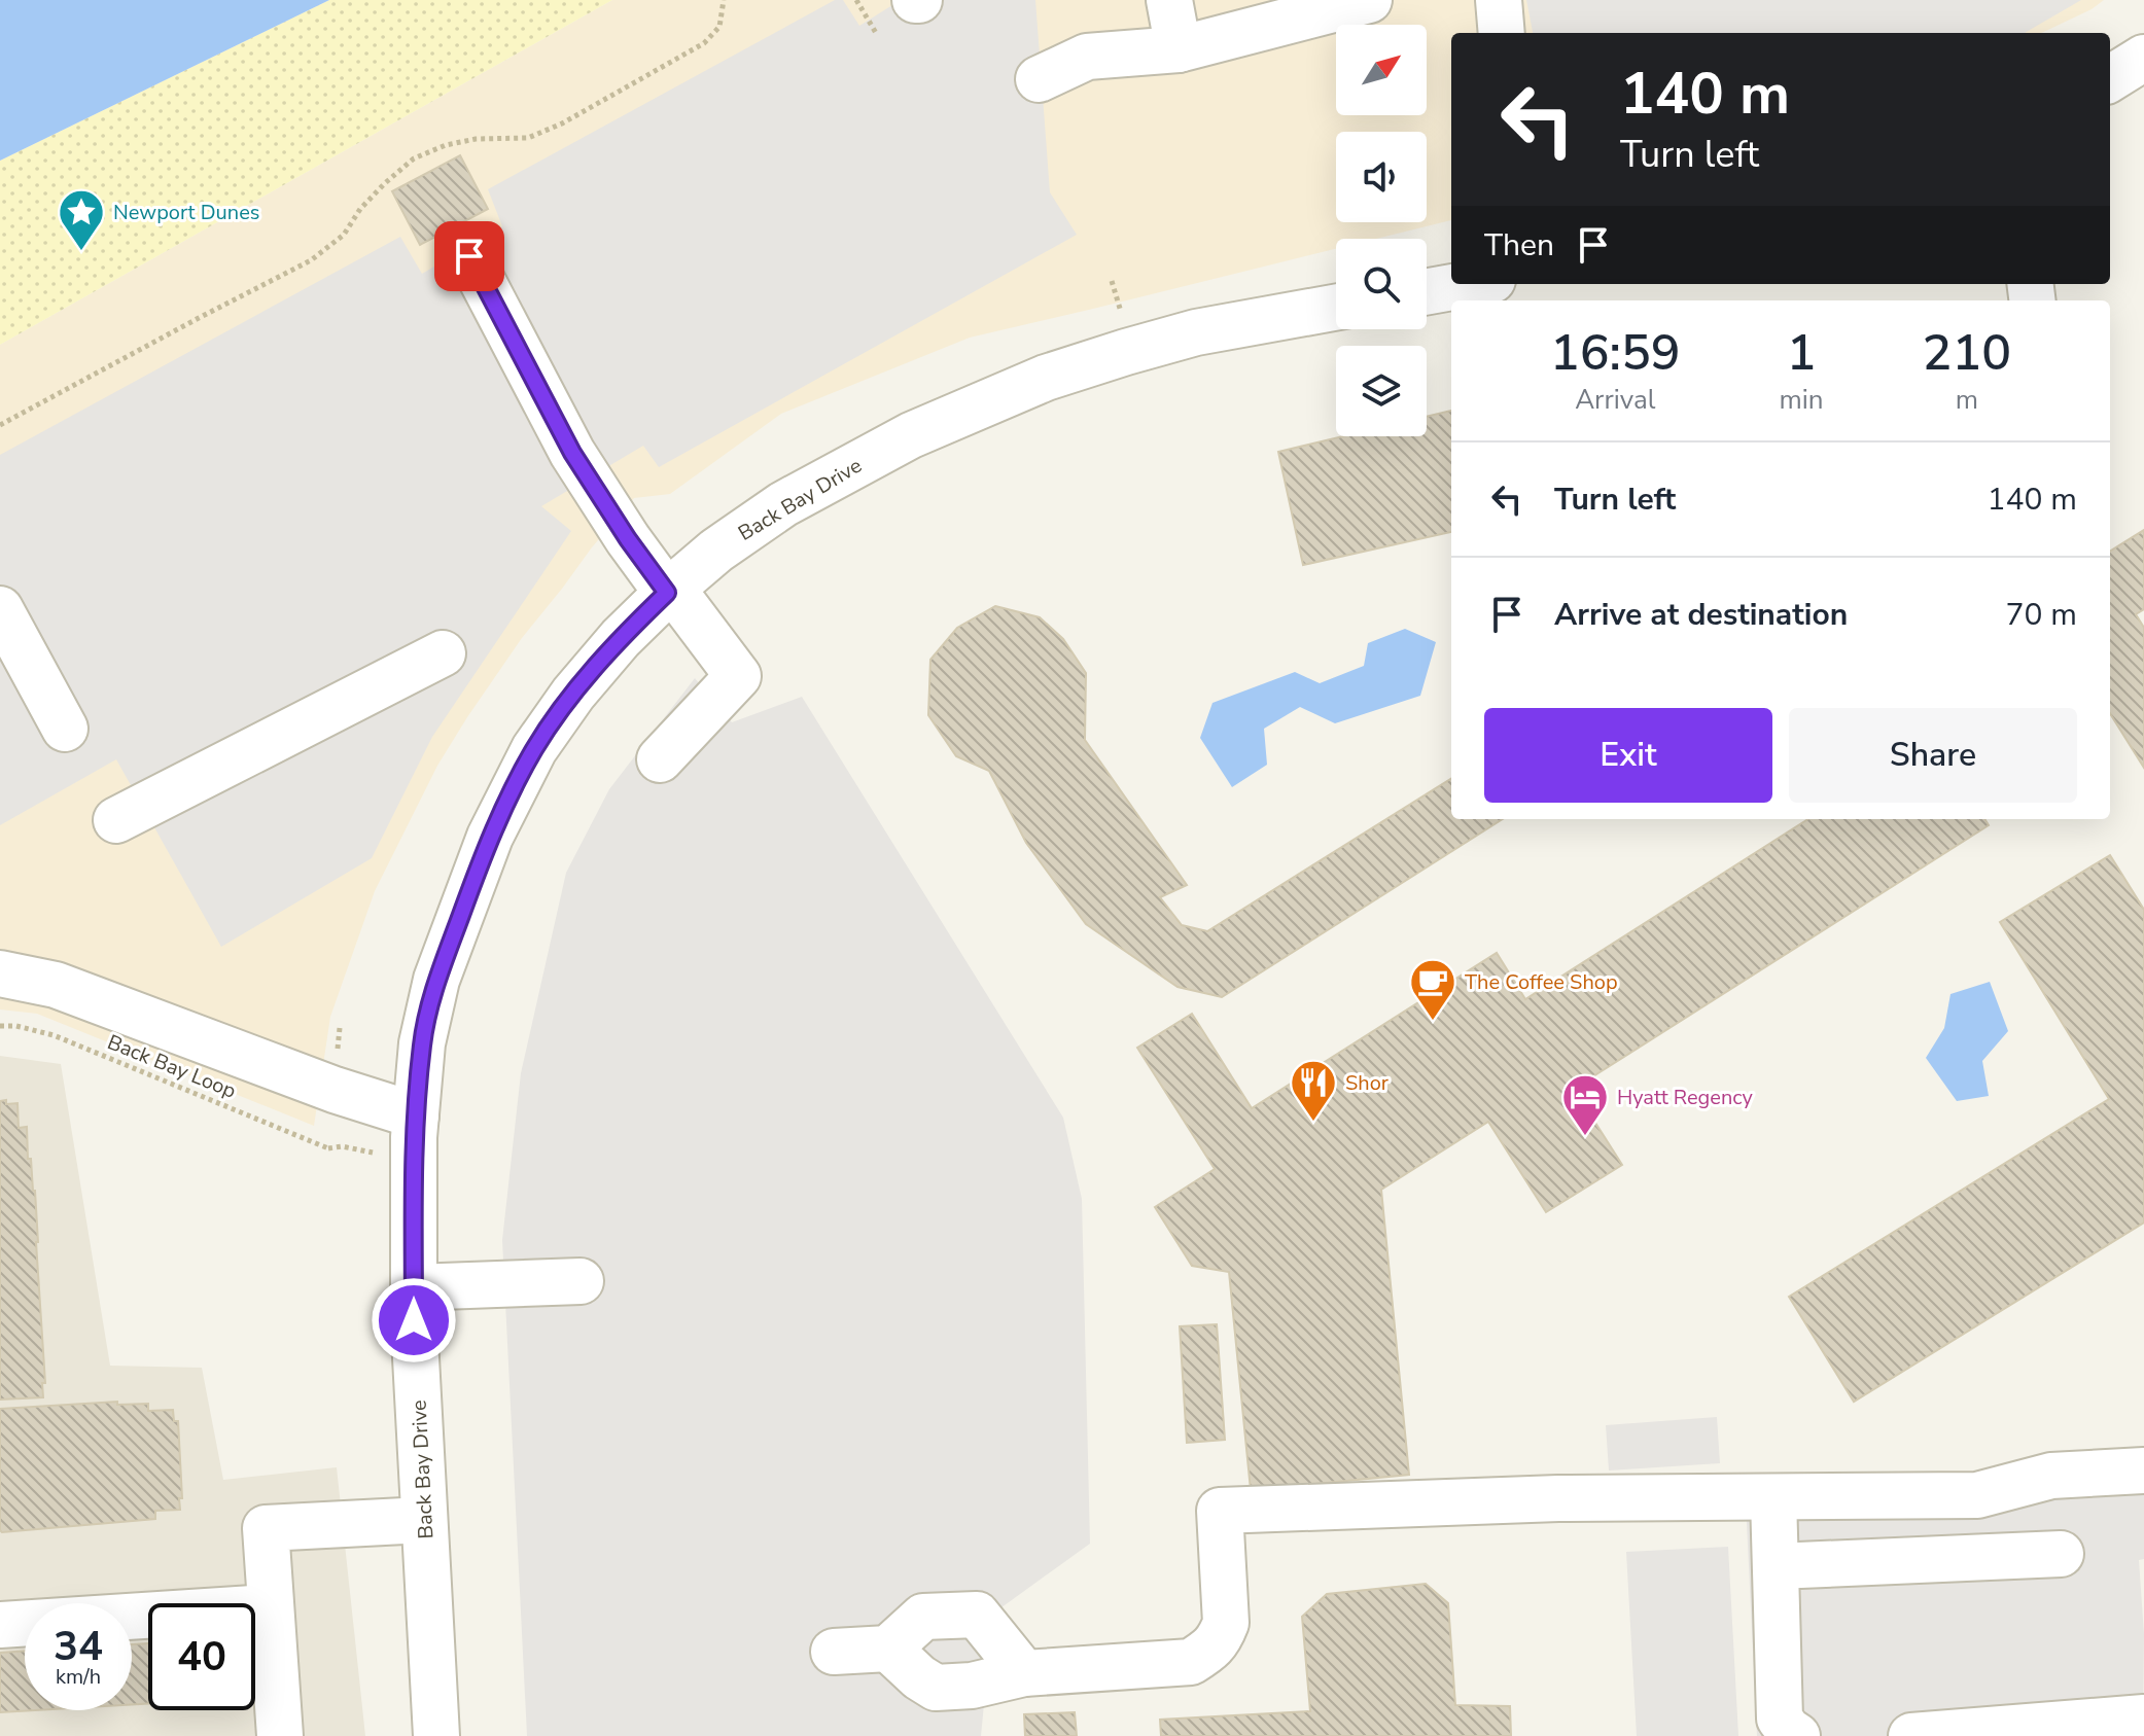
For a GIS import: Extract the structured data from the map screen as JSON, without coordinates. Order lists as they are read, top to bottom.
{
  "streets": {
    "street": ["Back Bay Drive"],
    "path": ["Back Bay Loop"]
  },
  "places": {
    "place": ["Newport Dunes"],
    "cafe": ["The Coffee Shop"],
    "restaurant": ["Shor"],
    "hotel": ["Hyatt Regency"]
  },
  "north": "top right",
  "page": {
    "turn": ["140 m", "Turn left"],
    "then": "Then",
    "eta": [
      "16:59",
      "Arrival",
      "1",
      "min",
      "210",
      "m"
    ],
    "list": [
      {
        "name": "Turn left",
        "value": "140 m"
      },
      {
        "name": "Arrive at destination",
        "value": "70 m"
      }
    ],
    "buttons": ["Exit", "Share"],
    "speed": "34 km/h",
    "limit": "40"
  }
}
